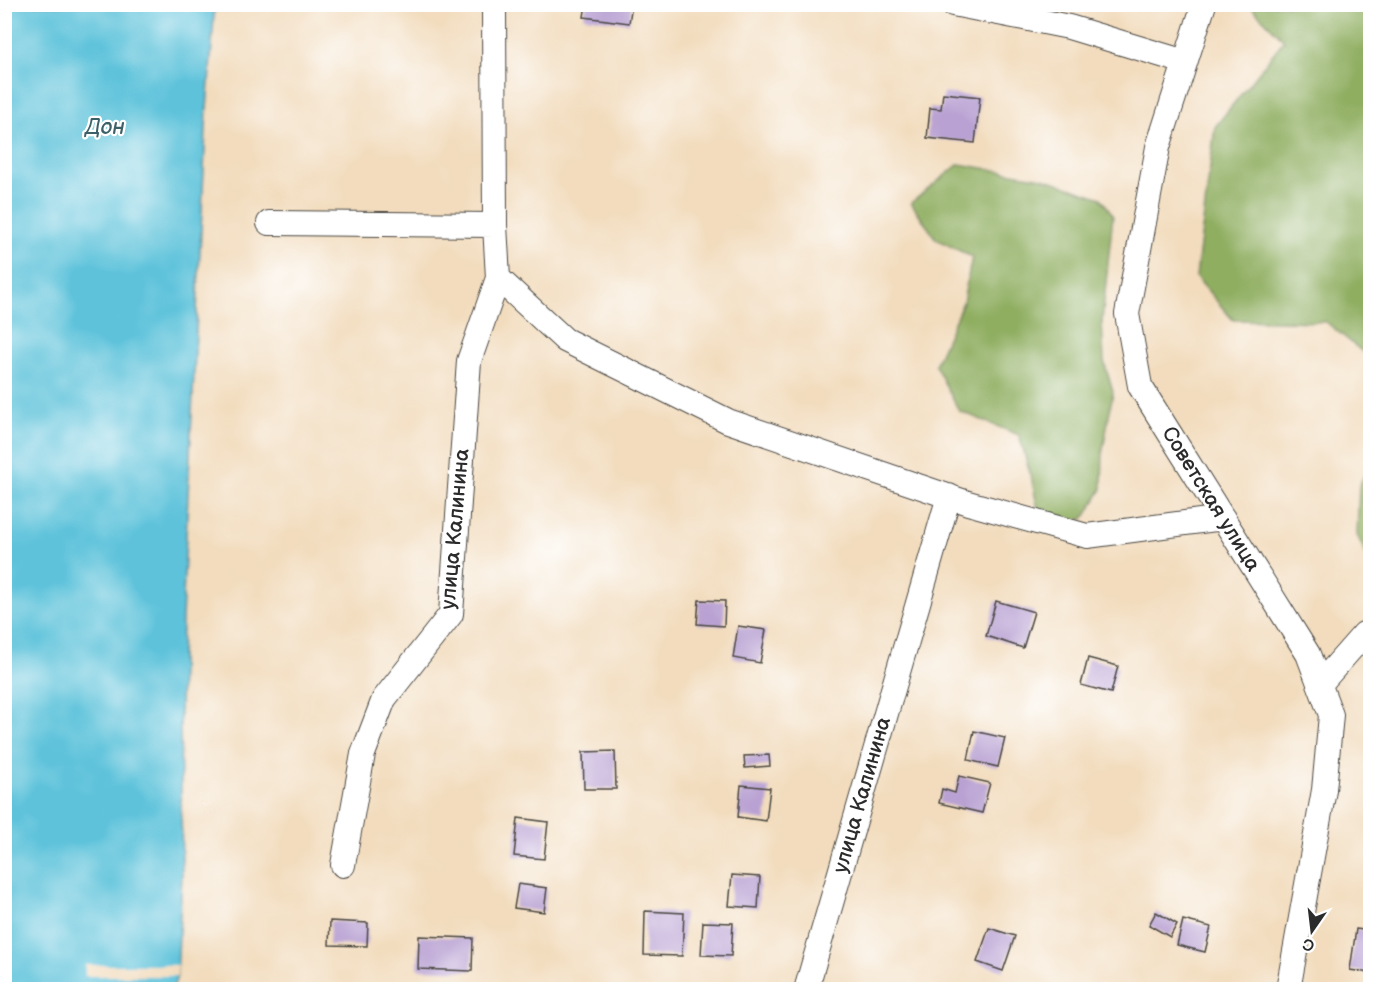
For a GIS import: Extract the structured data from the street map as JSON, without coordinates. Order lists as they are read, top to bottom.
{
  "streets": {
    "street": ["Советская улица", "улица Калинина"]
  },
  "water": ["Дон"],
  "north": "bottom"
}
